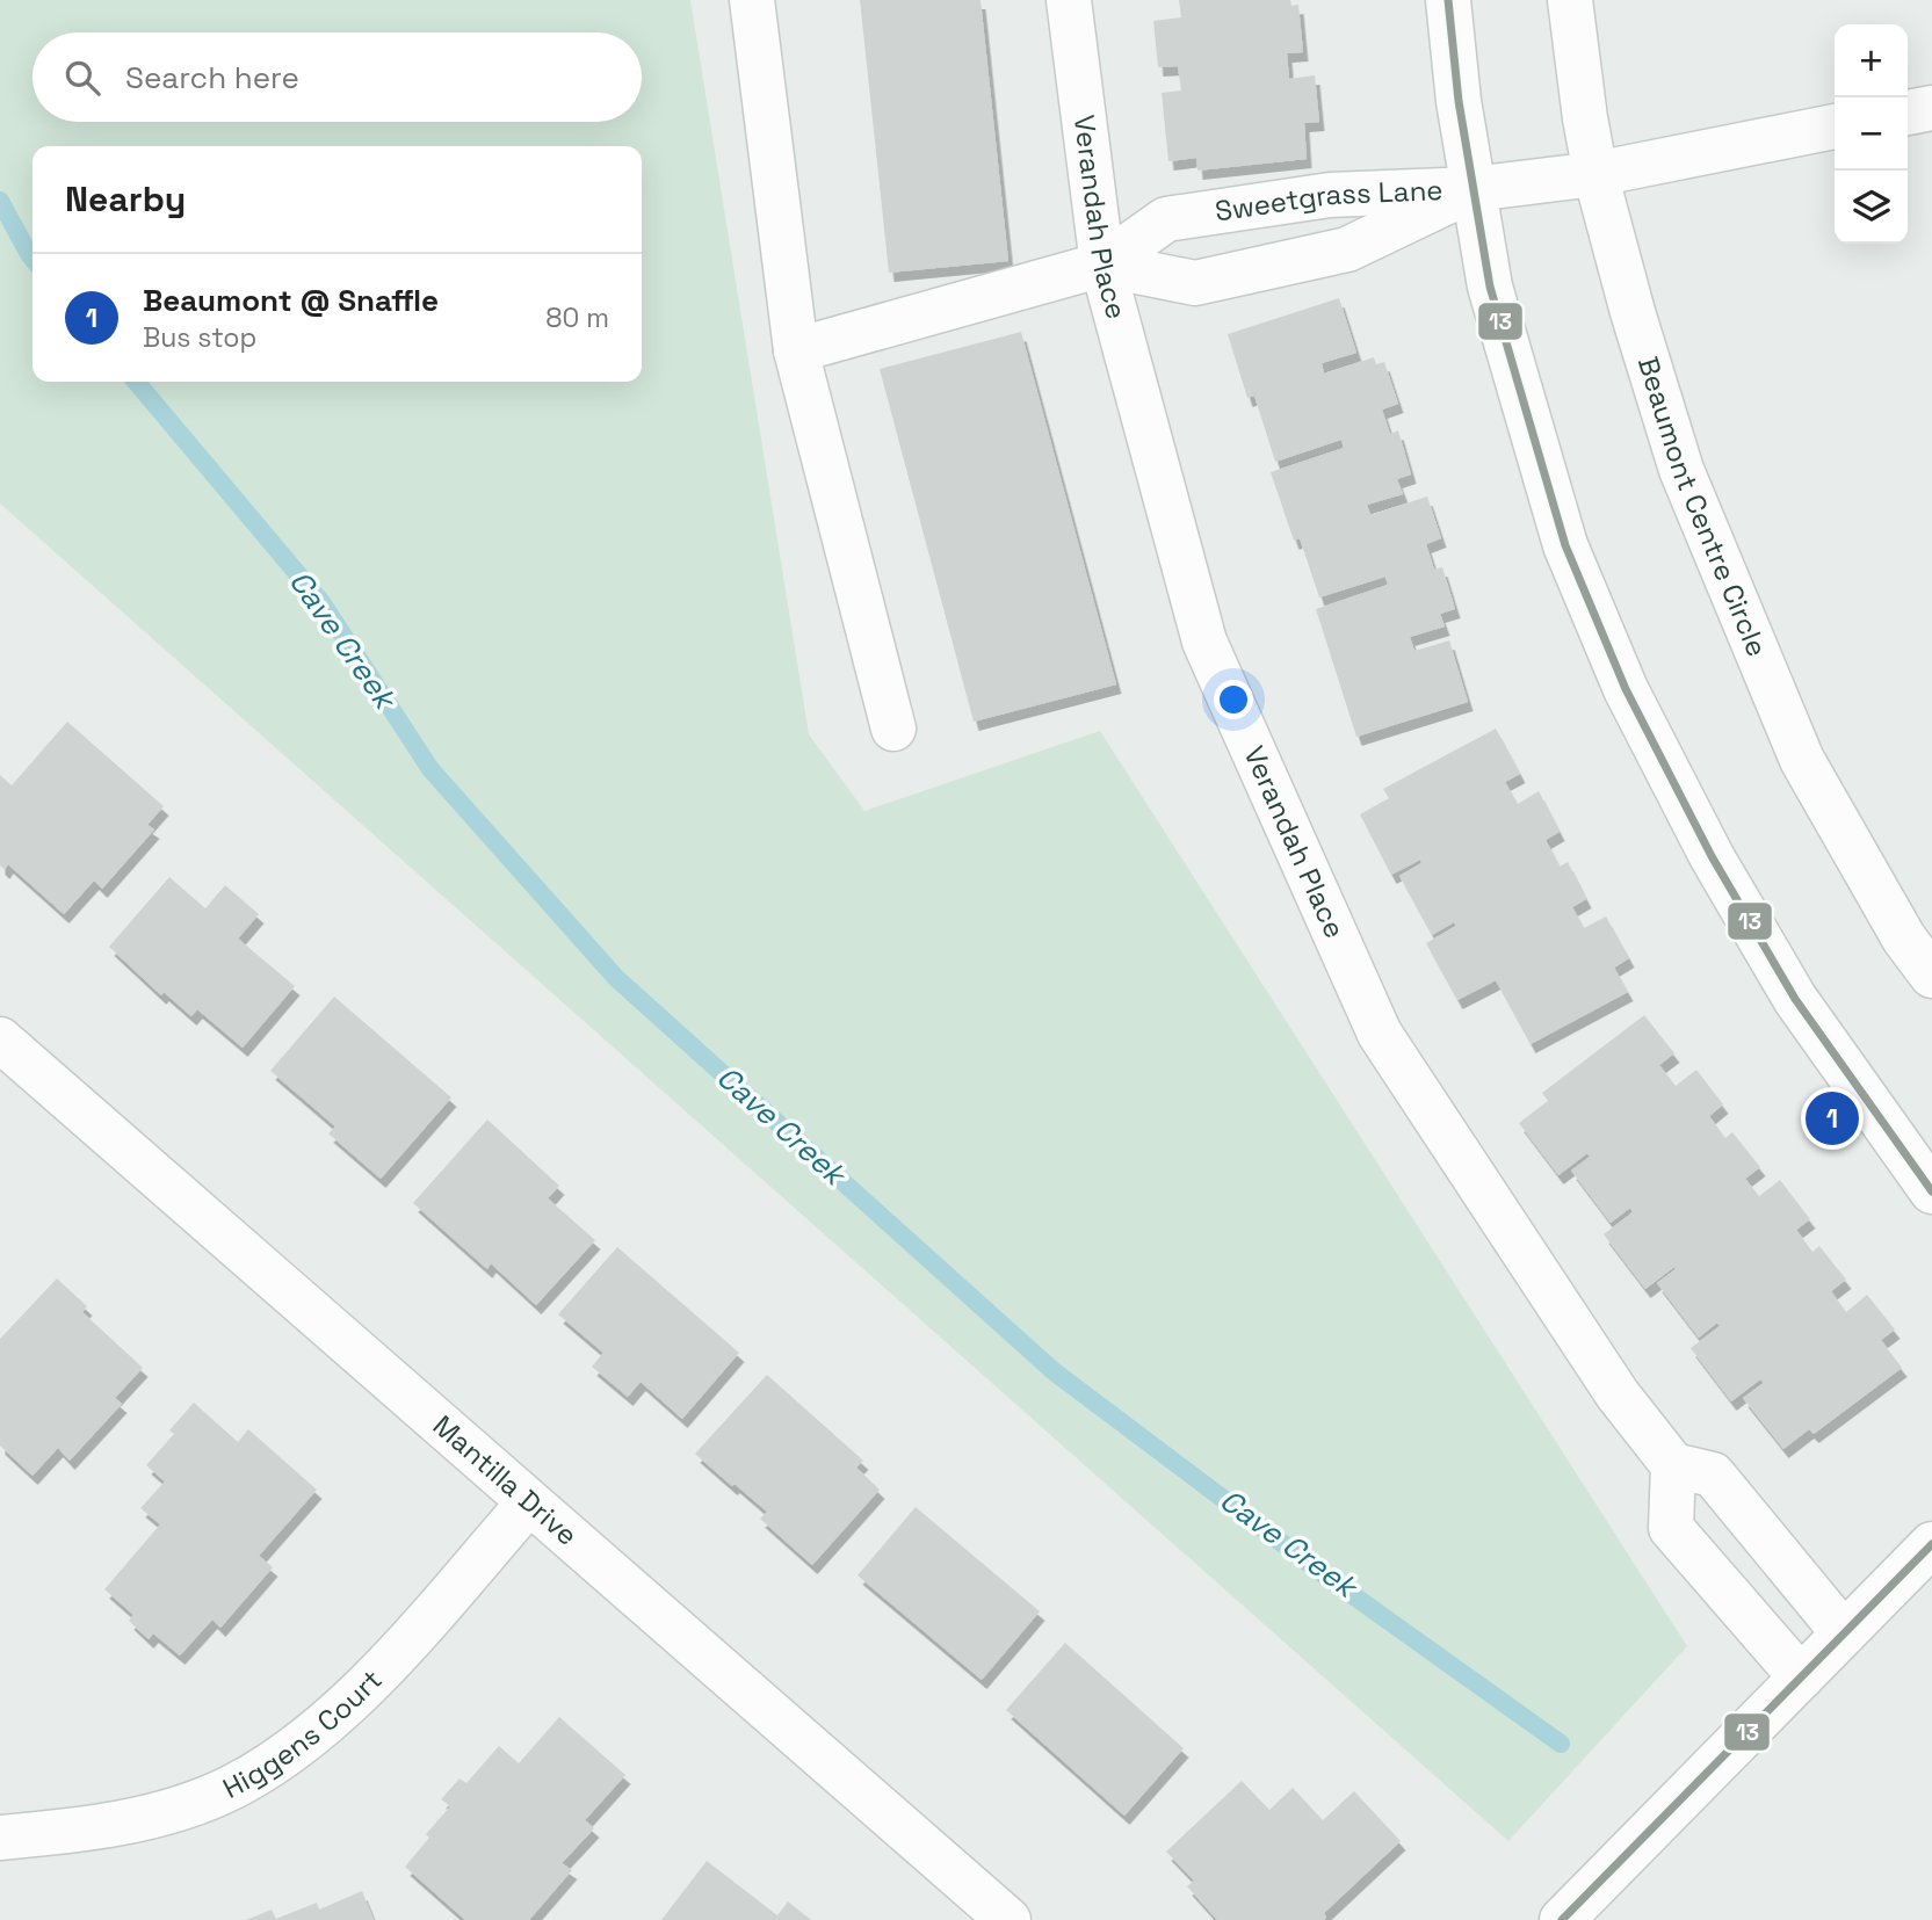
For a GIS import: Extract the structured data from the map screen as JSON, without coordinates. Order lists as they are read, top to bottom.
{
  "streets": {
    "street": [
      "Sweetgrass Lane",
      "Verandah Place",
      "Beaumont Centre Circle",
      "Mantilla Drive",
      "Higgens Court"
    ]
  },
  "crossings": [
    ["Sweetgrass Lane", "Verandah Place"],
    ["Mantilla Drive", "Higgens Court"]
  ],
  "water": ["Cave Creek"],
  "lines": ["transit line 13"],
  "page": {
    "map_buttons": ["+", "−"],
    "search": "Search here",
    "heading": "Nearby",
    "list": [
      {
        "mark": "1",
        "name": "Beaumont @ Snaffle",
        "note": "Bus stop",
        "value": "80 m"
      }
    ],
    "pins": "1"
  }
}
